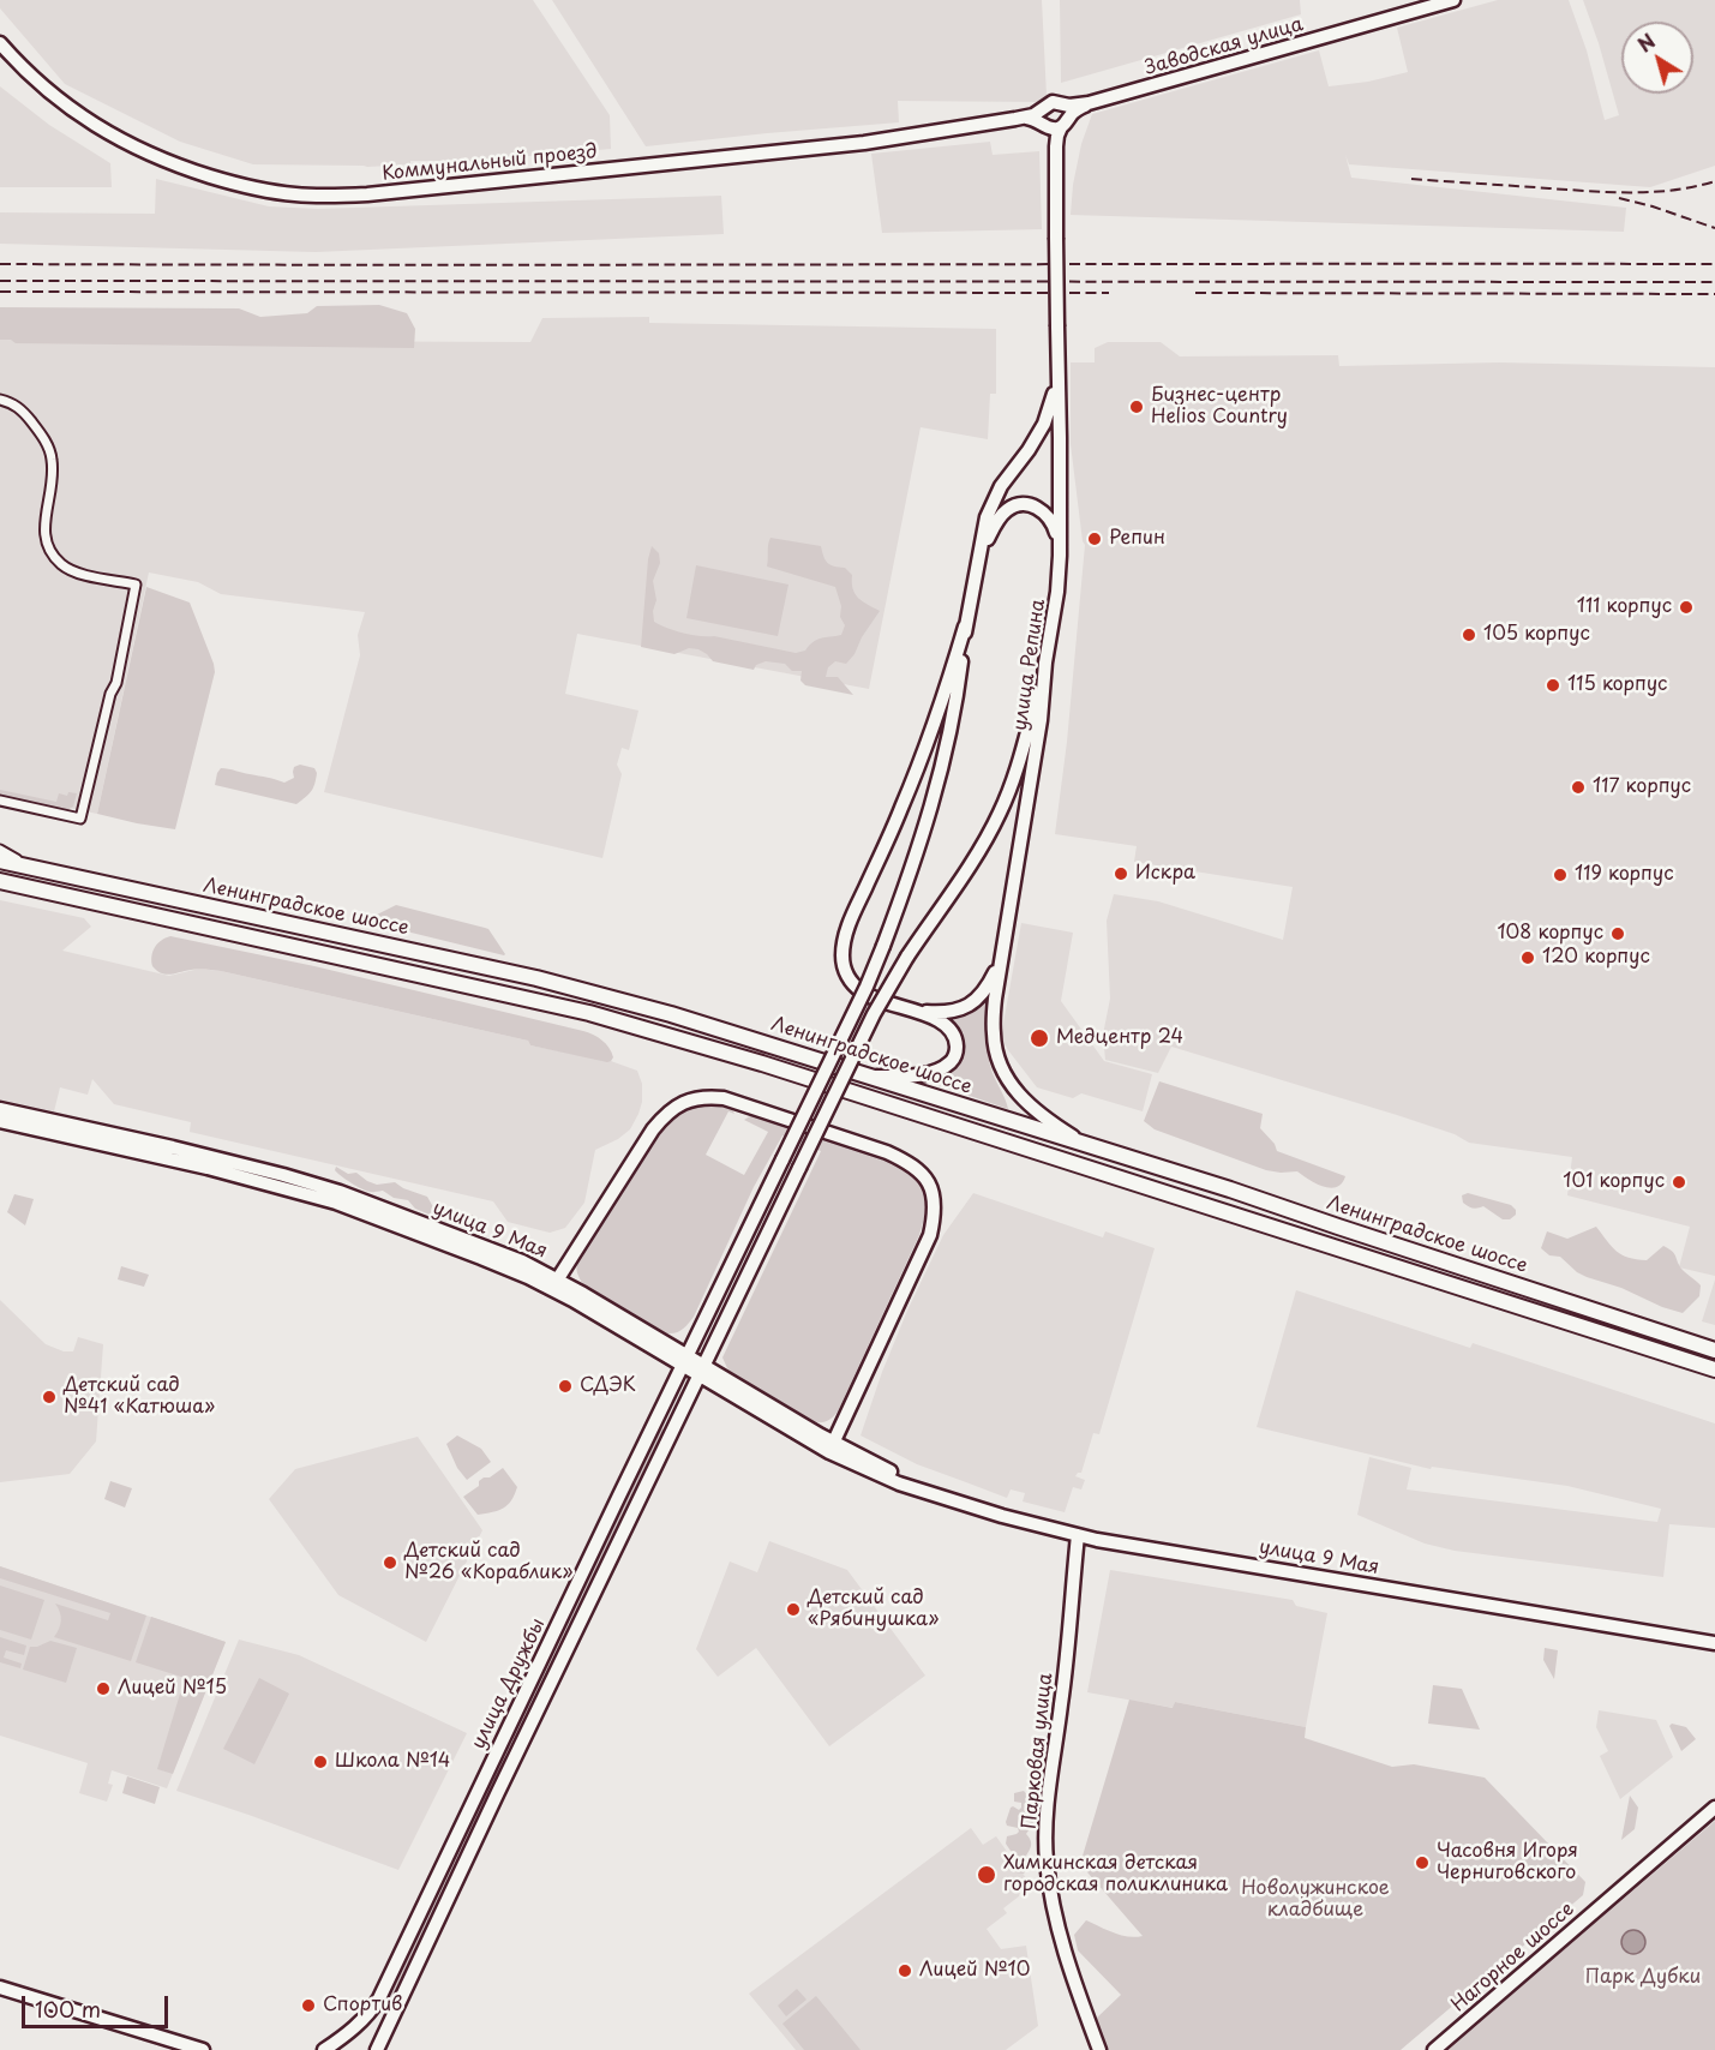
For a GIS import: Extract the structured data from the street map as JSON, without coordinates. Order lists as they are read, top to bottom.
{
  "streets": {
    "highway": ["Ленинградское шоссе"],
    "street": [
      "Заводская улица",
      "Коммунальный проезд",
      "улица Репина",
      "улица 9 Мая",
      "улица Дружбы",
      "Парковая улица",
      "Нагорное шоссе"
    ]
  },
  "crossings": [
    ["Заводская улица", "Коммунальный проезд"],
    ["Заводская улица", "улица Репина"],
    ["Коммунальный проезд", "улица Репина"],
    ["улица Репина", "Ленинградское шоссе"],
    ["улица Репина", "улица Дружбы"],
    ["улица 9 Мая", "улица Дружбы"],
    ["улица 9 Мая", "Парковая улица"]
  ],
  "parks": ["Новолужинское кладбище", "Парк Дубки"],
  "places": [
    "Бизнес-центр Helios Country",
    "Репин",
    "111 корпус",
    "105 корпус",
    "115 корпус",
    "117 корпус",
    "Искра",
    "119 корпус",
    "108 корпус",
    "120 корпус",
    "Медцентр 24",
    "101 корпус",
    "СДЭК",
    "Детский сад №41 «Катюша»",
    "Детский сад №26 «Кораблик»",
    "Детский сад «Рябинушка»",
    "Лицей №15",
    "Школа №14",
    "Часовня Игоря Черниговского",
    "Химкинская детская городская поликлиника",
    "Лицей №10",
    "Спортив"
  ],
  "scale_bar": "100 m",
  "north": "top left"
}
